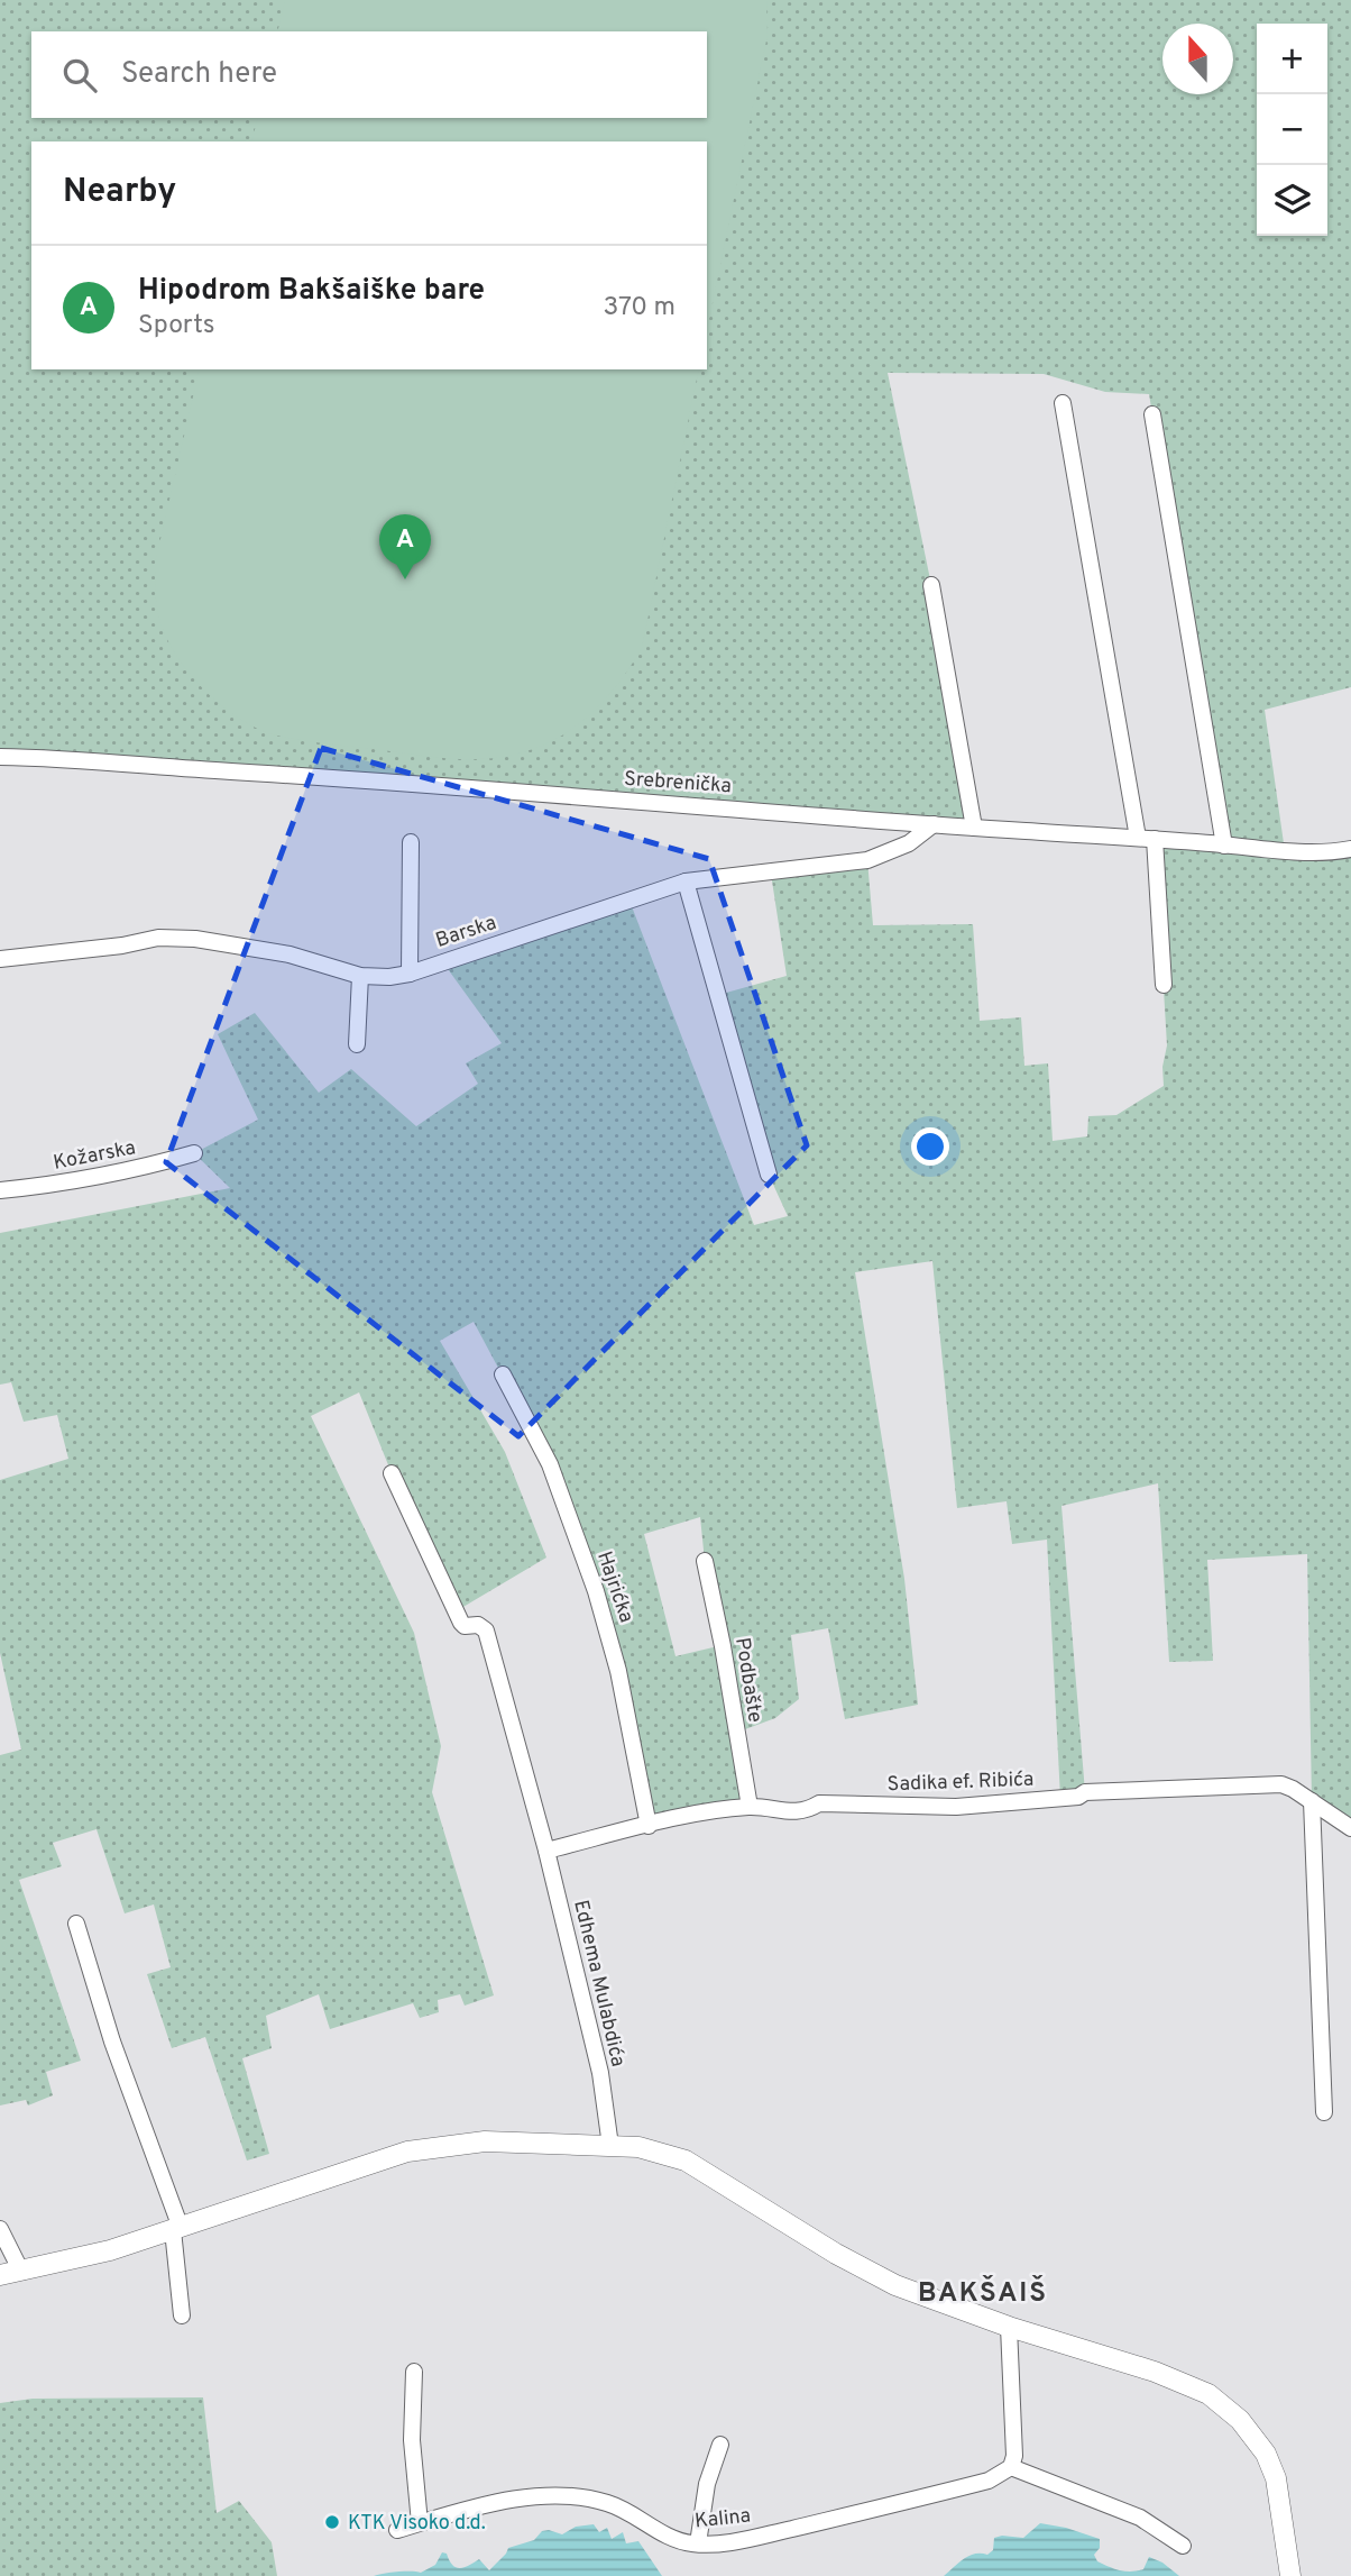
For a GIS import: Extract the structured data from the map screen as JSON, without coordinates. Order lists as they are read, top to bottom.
{
  "streets": {
    "street": [
      "Srebrenička",
      "Barska",
      "Kožarska",
      "Hajrićka",
      "Podbašte",
      "Sadika ef. Ribića",
      "Edhema Mulabdića",
      "Kalina"
    ]
  },
  "crossings": [
    ["Srebrenička", "Barska"],
    ["Hajrićka", "Sadika ef. Ribića"],
    ["Podbašte", "Sadika ef. Ribića"],
    ["Sadika ef. Ribića", "Edhema Mulabdića"]
  ],
  "districts": ["BAKŠAIŠ"],
  "places": ["KTK Visoko d.d."],
  "north": "top",
  "page": {
    "map_buttons": ["+", "−"],
    "search": "Search here",
    "heading": "Nearby",
    "list": [
      {
        "mark": "A",
        "name": "Hipodrom Bakšaiške bare",
        "note": "Sports",
        "value": "370 m"
      }
    ],
    "pins": "A"
  }
}
